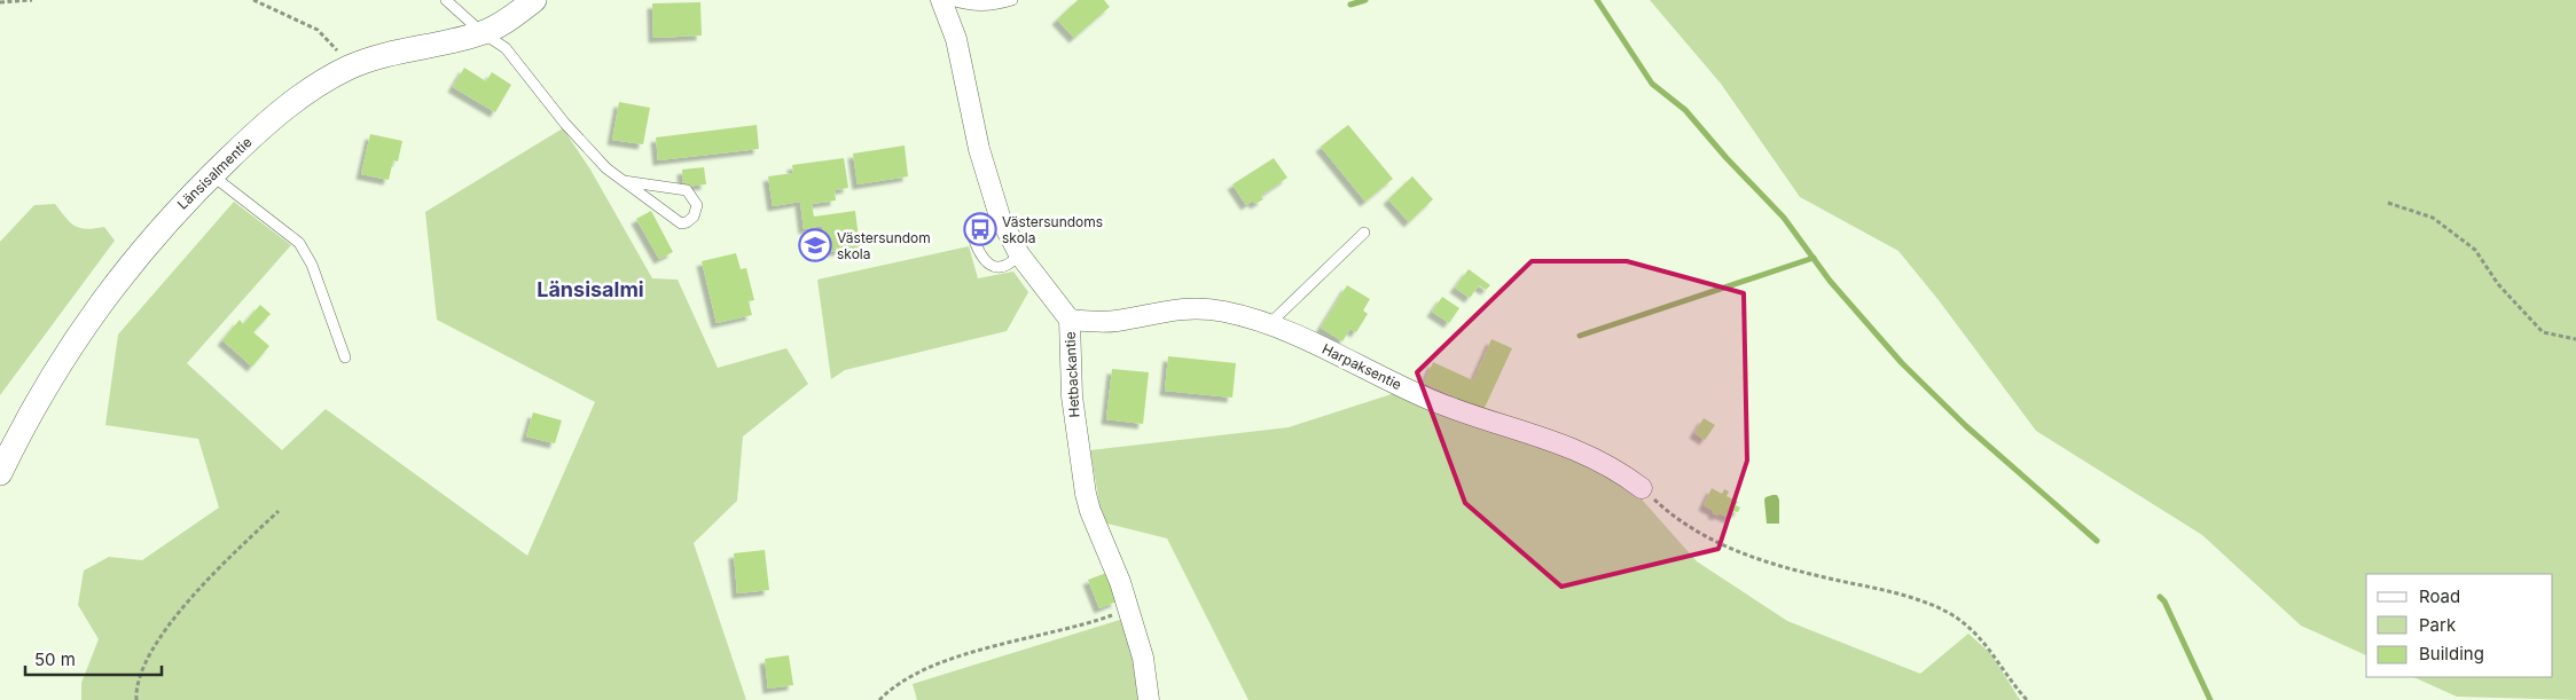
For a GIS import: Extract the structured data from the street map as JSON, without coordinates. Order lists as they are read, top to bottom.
{
  "streets": {
    "street": ["Länsisalmentie", "Harpaksentie", "Hetbackantie"]
  },
  "crossings": [
    ["Harpaksentie", "Hetbackantie"]
  ],
  "districts": ["Länsisalmi"],
  "places": {
    "bus stop": ["Västersundoms skola"],
    "school or university": ["Västersundom skola"]
  },
  "legend": ["Road", "Park", "Building"],
  "scale_bar": "50 m"
}
